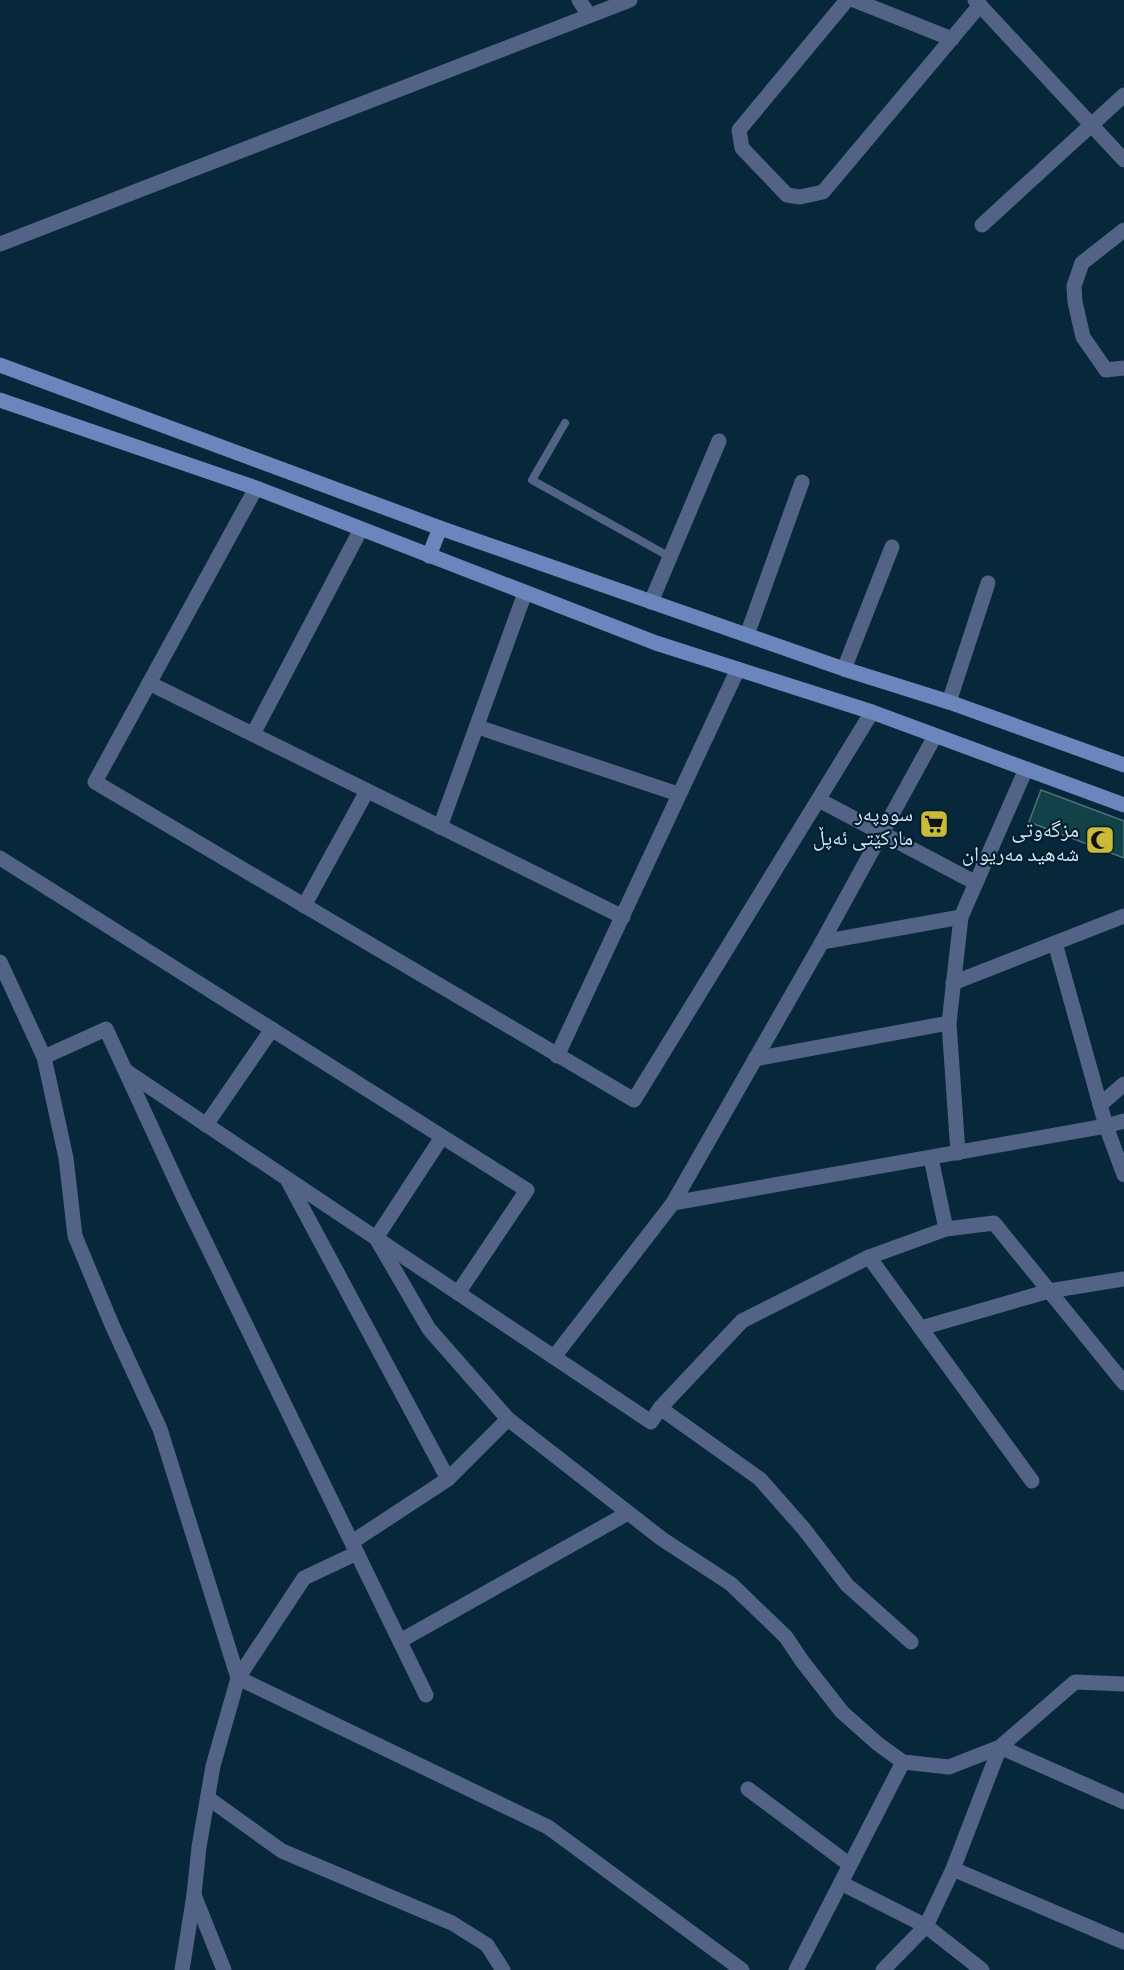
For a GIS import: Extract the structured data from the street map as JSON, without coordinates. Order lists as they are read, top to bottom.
{
  "places": {
    "supermarket": ["سووپەر مارکێتی ئەپڵ"],
    "mosque": ["مزگەوتی شەھید مەریوان"]
  }
}
